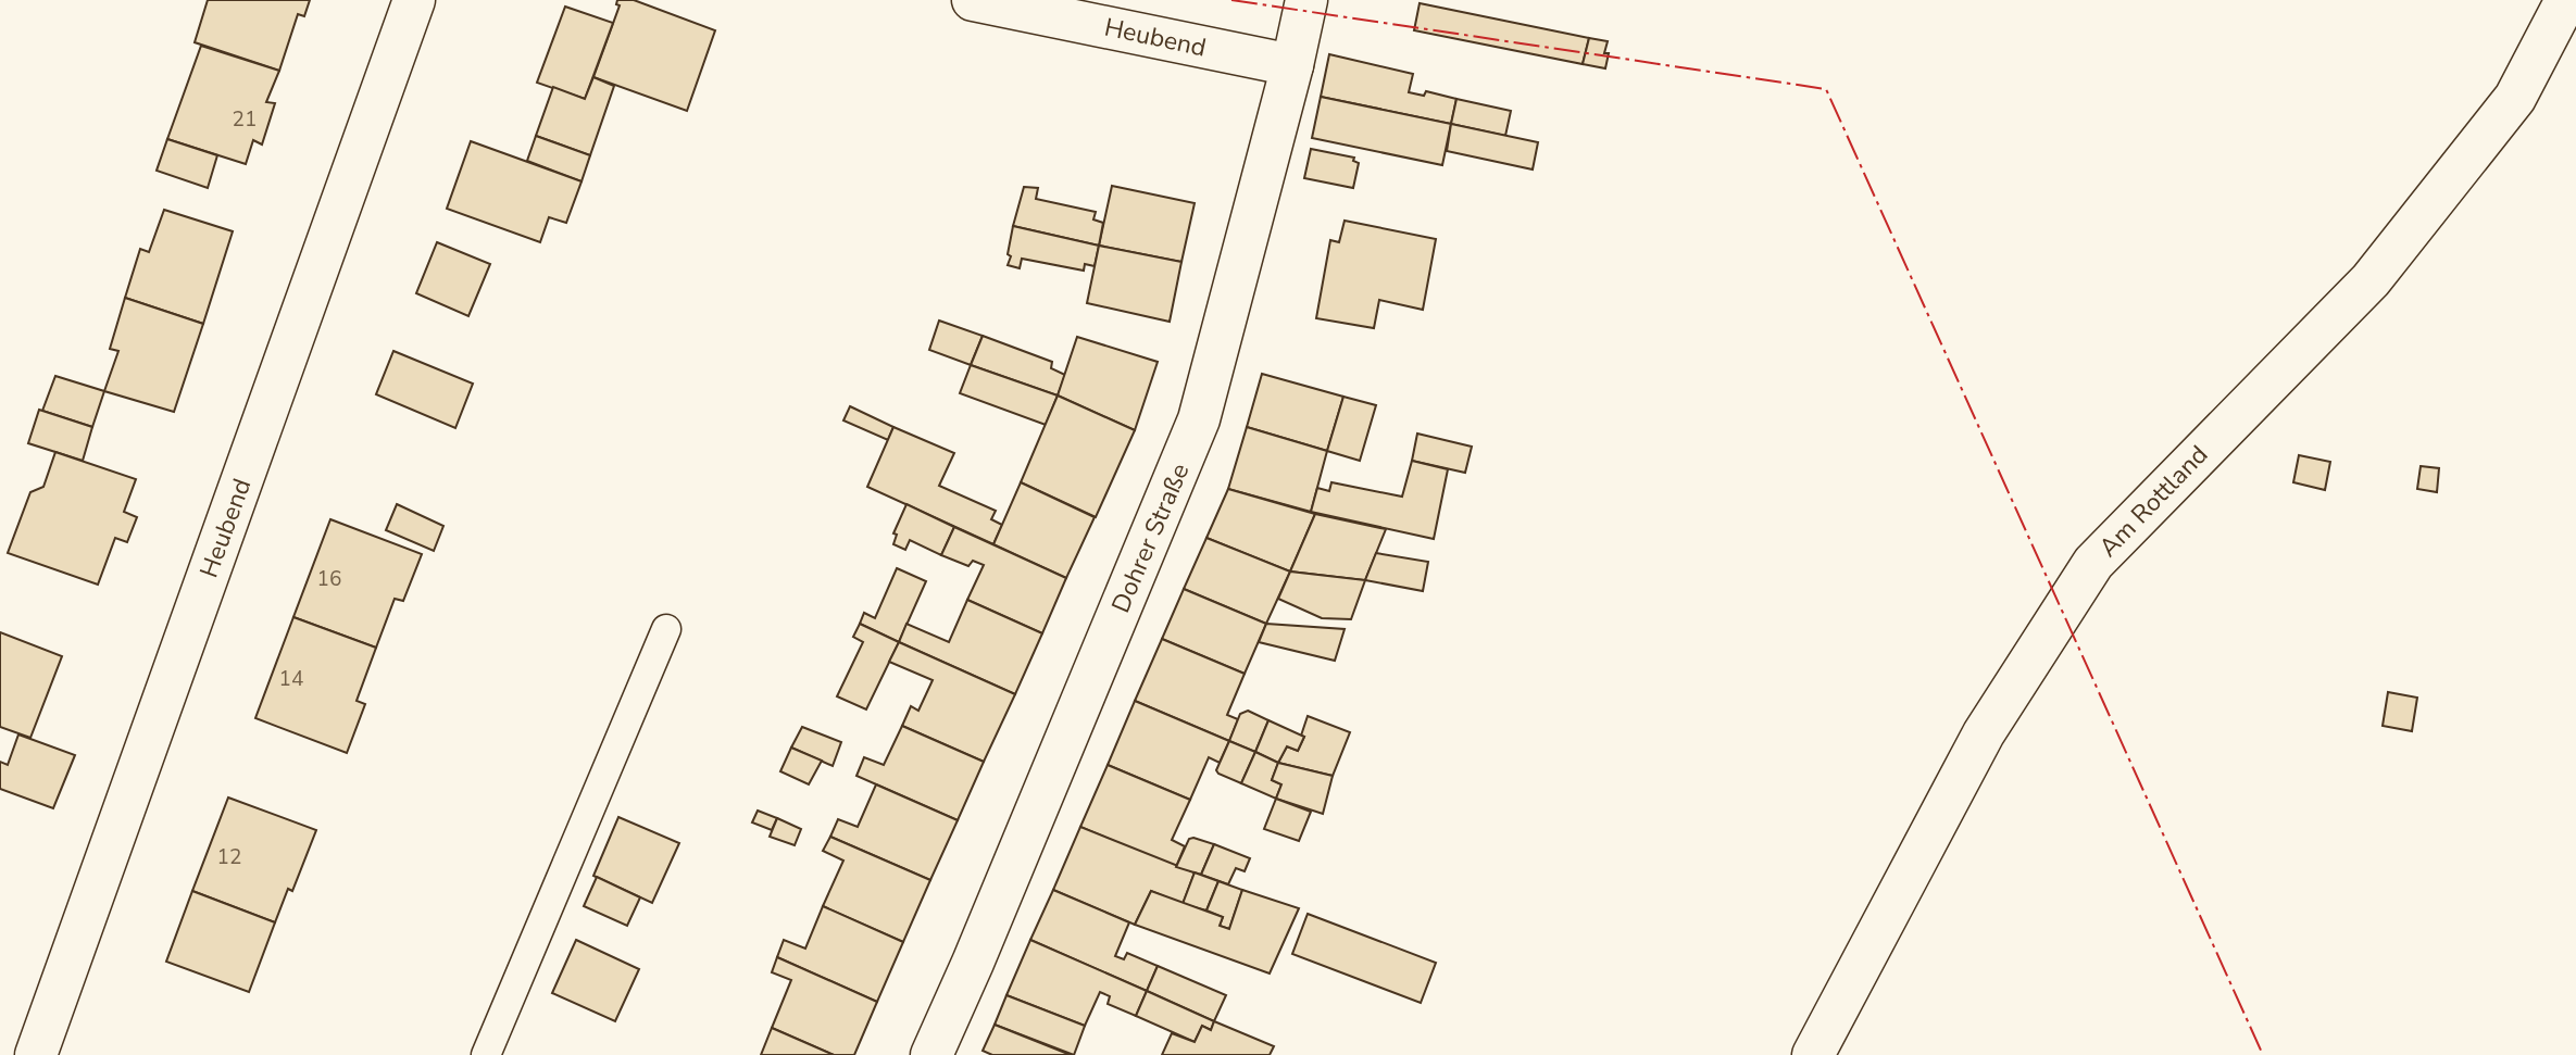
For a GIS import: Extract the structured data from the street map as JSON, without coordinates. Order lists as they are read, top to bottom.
{
  "streets": {
    "street": ["Heubend", "Am Rottland", "Dohrer Straße"]
  },
  "crossings": [
    ["Heubend", "Dohrer Straße"]
  ],
  "house_numbers": [
    "21",
    "16",
    "14",
    "12"
  ]
}
